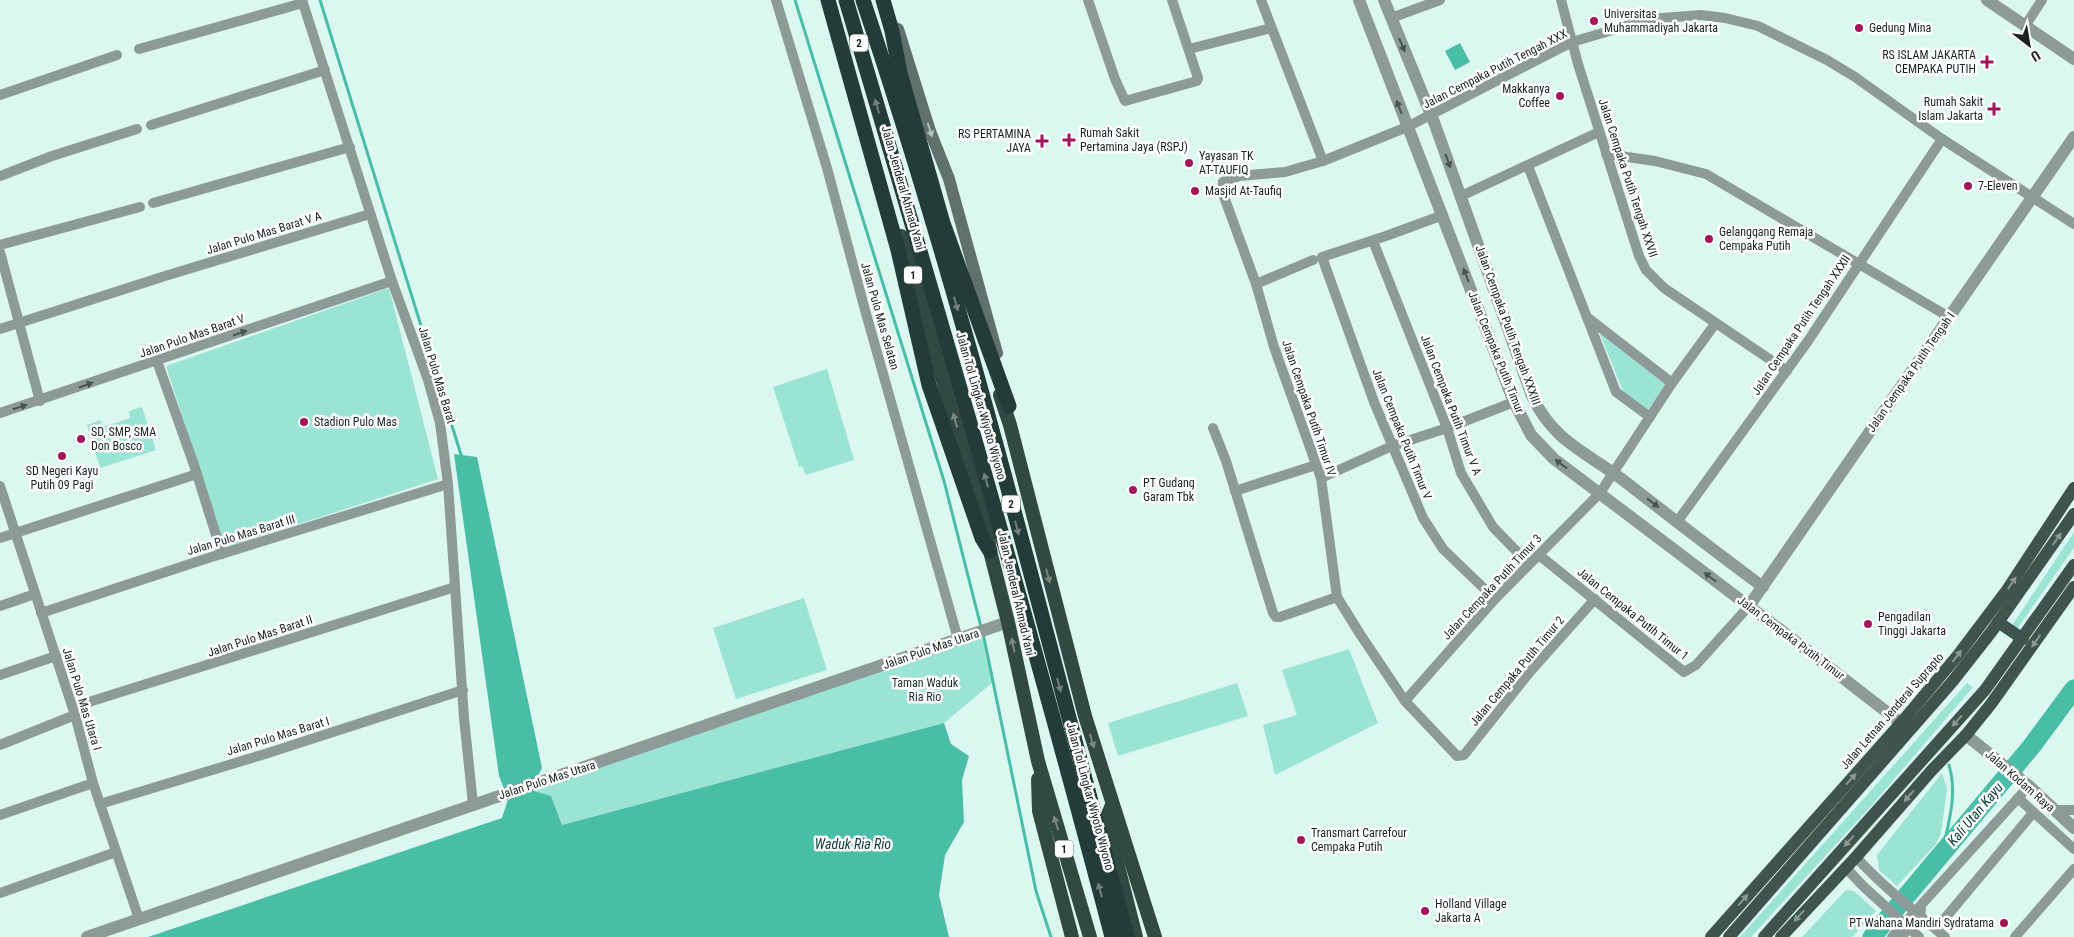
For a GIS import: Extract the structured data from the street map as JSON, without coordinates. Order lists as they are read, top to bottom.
{
  "streets": {
    "highway": [
      "2",
      "Jalan Jenderal Ahmad Yani",
      "1",
      "Jalan Tol Lingkar Wiyoto Wiyono"
    ],
    "main road": ["Jalan Letnan Jenderal Suprapto"],
    "street": [
      "Jalan Cempaka Putih Tengah XXX",
      "Jalan Cempaka Putih Tengah XXVII",
      "Jalan Pulo Mas Barat V A",
      "Jalan Pulo Mas Selatan",
      "Jalan Cempaka Putih Tengah XXXIII",
      "Jalan Cempaka Putih Tengah XXXII",
      "Jalan Pulo Mas Barat V",
      "Jalan Cempaka Putih Timur",
      "Jalan Cempaka Putih Tengah I",
      "Jalan Pulo Mas Barat",
      "Jalan Cempaka Putih Timur V A",
      "Jalan Cempaka Putih Timur IV",
      "Jalan Cempaka Putih Timur V",
      "Jalan Pulo Mas Barat III",
      "Jalan Cempaka Putih Timur 3",
      "Jalan Cempaka Putih Timur 1",
      "Jalan Pulo Mas Barat II",
      "Jalan Pulo Mas Utara",
      "Jalan Cempaka Putih Timur 2",
      "Jalan Pulo Mas Utara I",
      "Jalan Pulo Mas Barat I",
      "Jalan Kodam Raya"
    ]
  },
  "crossings": [
    ["Jalan Cempaka Putih Tengah XXX", "Jalan Cempaka Putih Tengah XXVII"],
    ["Jalan Cempaka Putih Tengah XXX", "Jalan Cempaka Putih Tengah XXXIII"],
    ["Jalan Cempaka Putih Tengah XXX", "Jalan Cempaka Putih Tengah XXXII"],
    ["Jalan Cempaka Putih Tengah XXX", "Jalan Cempaka Putih Timur"],
    ["Jalan Cempaka Putih Tengah XXX", "Jalan Cempaka Putih Tengah I"],
    ["Jalan Cempaka Putih Tengah XXX", "Jalan Cempaka Putih Timur IV"],
    ["Jalan Cempaka Putih Tengah XXVII", "Jalan Cempaka Putih Tengah XXXII"],
    ["Jalan Cempaka Putih Tengah XXVII", "Jalan Cempaka Putih Timur 3"],
    ["Jalan Jenderal Ahmad Yani", "Jalan Pulo Mas Utara"],
    ["Jalan Pulo Mas Barat V A", "Jalan Pulo Mas Barat"],
    ["Jalan Pulo Mas Selatan", "Jalan Pulo Mas Utara"],
    ["Jalan Cempaka Putih Tengah XXXIII", "Jalan Cempaka Putih Tengah XXXII"],
    ["Jalan Cempaka Putih Tengah XXXIII", "Jalan Cempaka Putih Timur"],
    ["Jalan Cempaka Putih Tengah XXXIII", "Jalan Cempaka Putih Tengah I"],
    ["Jalan Cempaka Putih Tengah XXXIII", "Jalan Cempaka Putih Timur 3"],
    ["Jalan Cempaka Putih Tengah XXXIII", "Jalan Cempaka Putih Timur 1"],
    ["Jalan Pulo Mas Barat V", "Jalan Pulo Mas Barat"],
    ["Jalan Cempaka Putih Timur", "Jalan Cempaka Putih Tengah I"],
    ["Jalan Cempaka Putih Timur", "Jalan Cempaka Putih Timur 3"],
    ["Jalan Cempaka Putih Timur", "Jalan Cempaka Putih Timur 1"],
    ["Jalan Cempaka Putih Timur", "Jalan Letnan Jenderal Suprapto"],
    ["Jalan Cempaka Putih Tengah I", "Jalan Cempaka Putih Timur 1"],
    ["Jalan Pulo Mas Barat", "Jalan Pulo Mas Barat III"],
    ["Jalan Pulo Mas Barat", "Jalan Pulo Mas Barat II"],
    ["Jalan Pulo Mas Barat", "Jalan Pulo Mas Utara"],
    ["Jalan Pulo Mas Barat", "Jalan Pulo Mas Barat I"],
    ["Jalan Cempaka Putih Timur V A", "Jalan Cempaka Putih Timur 3"],
    ["Jalan Cempaka Putih Timur IV", "Jalan Cempaka Putih Timur 3"],
    ["Jalan Cempaka Putih Timur IV", "Jalan Cempaka Putih Timur 2"],
    ["Jalan Cempaka Putih Timur V", "Jalan Cempaka Putih Timur 3"],
    ["Jalan Pulo Mas Barat III", "Jalan Pulo Mas Utara I"],
    ["Jalan Cempaka Putih Timur 3", "Jalan Cempaka Putih Timur 1"],
    ["Jalan Cempaka Putih Timur 1", "Jalan Cempaka Putih Timur 2"],
    ["Jalan Pulo Mas Barat II", "Jalan Pulo Mas Utara I"],
    ["Jalan Pulo Mas Utara", "Jalan Pulo Mas Utara I"],
    ["Jalan Pulo Mas Utara I", "Jalan Pulo Mas Barat I"]
  ],
  "one_way": ["Jalan Cempaka Putih Tengah XXXIII", "Jalan Pulo Mas Barat V"],
  "water": ["Kali Utan Kayu", "Waduk Ria Rio"],
  "parks": ["Taman Waduk Ria Rio"],
  "places": {
    "other": [
      "Universitas Muhammadiyah Jakarta",
      "Gedung Mina",
      "Makkanya Coffee",
      "Yayasan TK AT-TAUFIQ",
      "7-Eleven",
      "Masjid At-Taufiq",
      "Gelanggang Remaja Cempaka Putih",
      "Stadion Pulo Mas",
      "SD, SMP, SMA Don Bosco",
      "SD Negeri Kayu Putih 09 Pagi",
      "PT Gudang Garam Tbk",
      "Pengadilan Tinggi Jakarta",
      "Transmart Carrefour Cempaka Putih",
      "Holland Village Jakarta A",
      "PT Wahana Mandiri Sydratama"
    ],
    "health": [
      "RS ISLAM JAKARTA CEMPAKA PUTIH",
      "Rumah Sakit Islam Jakarta",
      "Rumah Sakit Pertamina Jaya (RSPJ)",
      "RS PERTAMINA JAYA"
    ]
  },
  "north": "bottom right"
}
